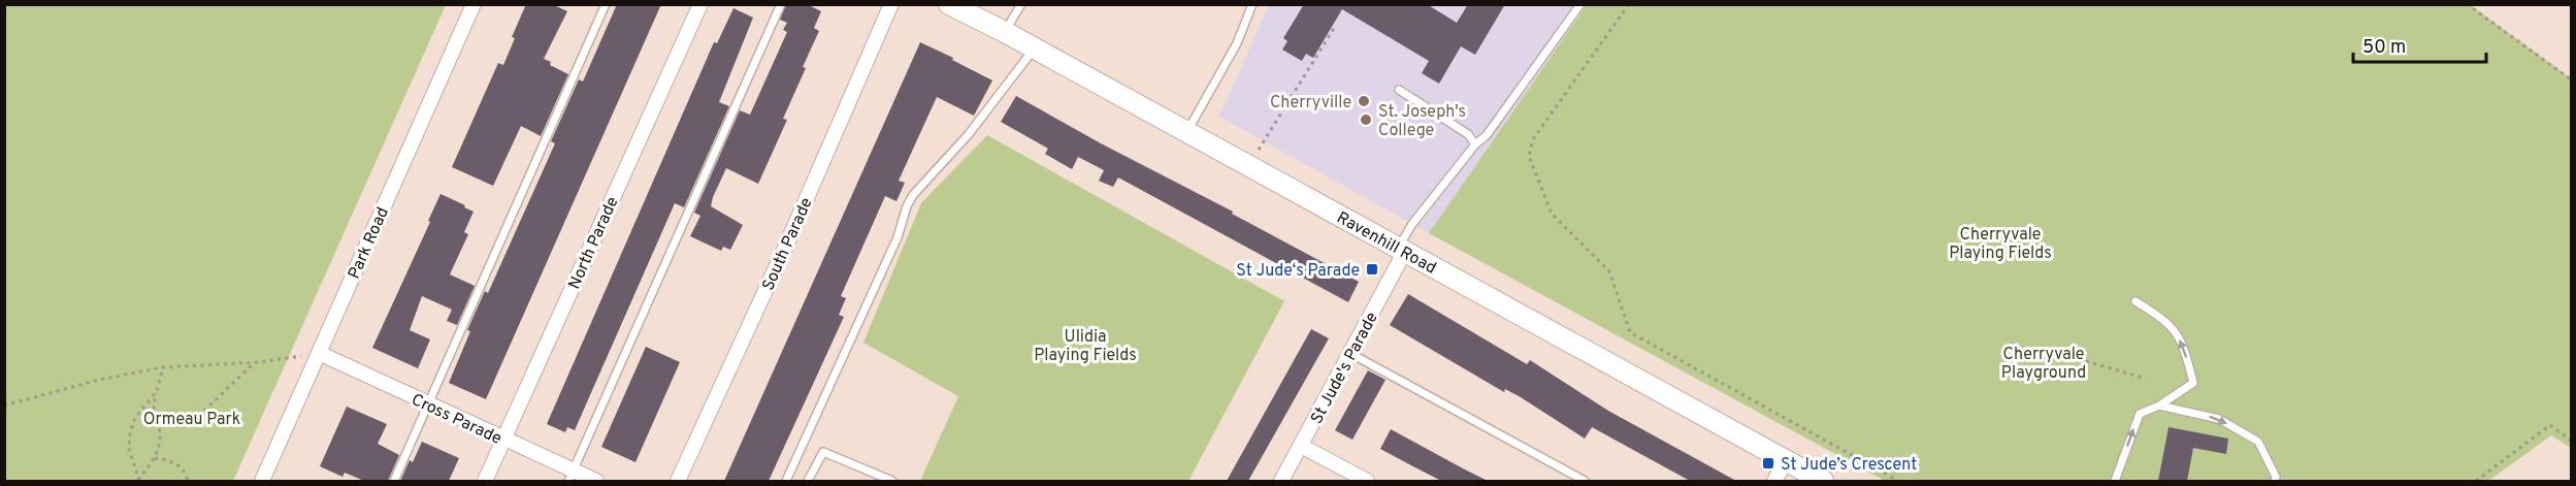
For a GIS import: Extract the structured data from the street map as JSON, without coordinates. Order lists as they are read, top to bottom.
{
  "streets": {
    "main road": ["Ravenhill Road"],
    "street": [
      "Park Road",
      "North Parade",
      "South Parade",
      "St Jude's Parade",
      "Cross Parade"
    ]
  },
  "crossings": [
    ["Park Road", "Cross Parade"],
    ["North Parade", "Cross Parade"],
    ["Ravenhill Road", "St Jude's Parade"]
  ],
  "parks": [
    "Cherryvale Playing Fields",
    "Ulidia Playing Fields",
    "Cherryvale Playground",
    "Ormeau Park"
  ],
  "places": {
    "other": ["Cherryville", "St. Joseph's College"],
    "transit": ["St Jude‘s Parade", "St Jude’s Crescent"]
  },
  "scale_bar": "50 m"
}
